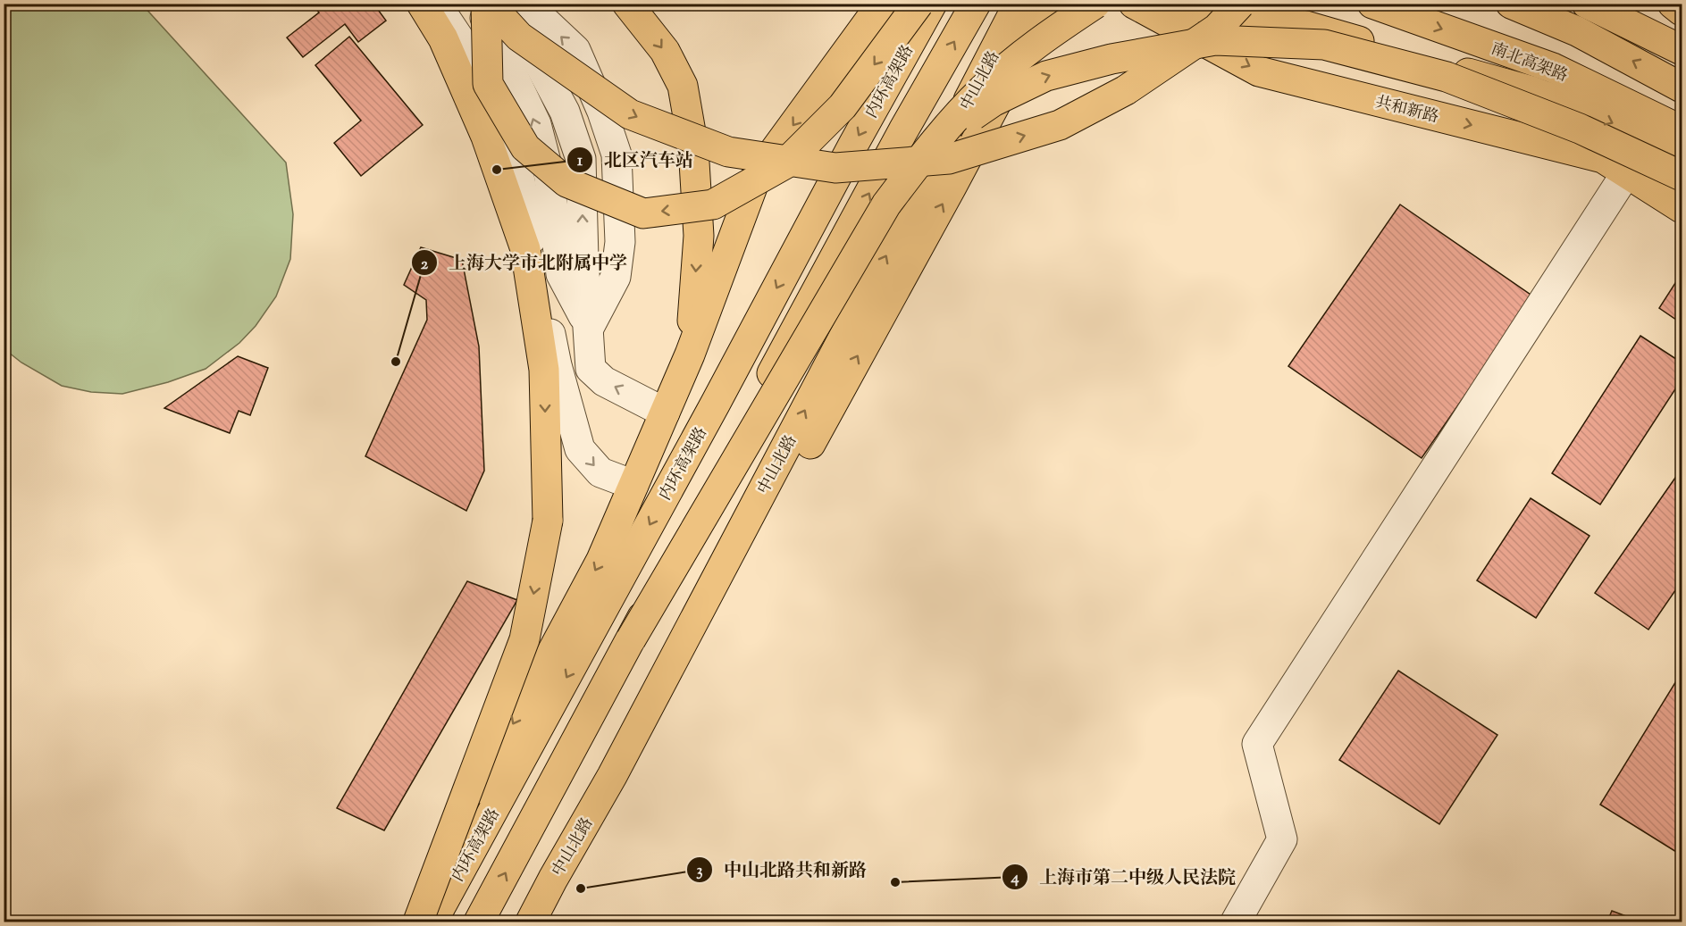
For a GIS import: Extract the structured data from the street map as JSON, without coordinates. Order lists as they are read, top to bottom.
{
  "streets": {
    "main road": [
      "南北高架路",
      "中山北路",
      "内环高架路",
      "共和新路"
    ]
  },
  "places": [
    "北区汽车站",
    "上海大学市北附属中学",
    "上海市第二中级人民法院",
    "中山北路共和新路"
  ]
}
